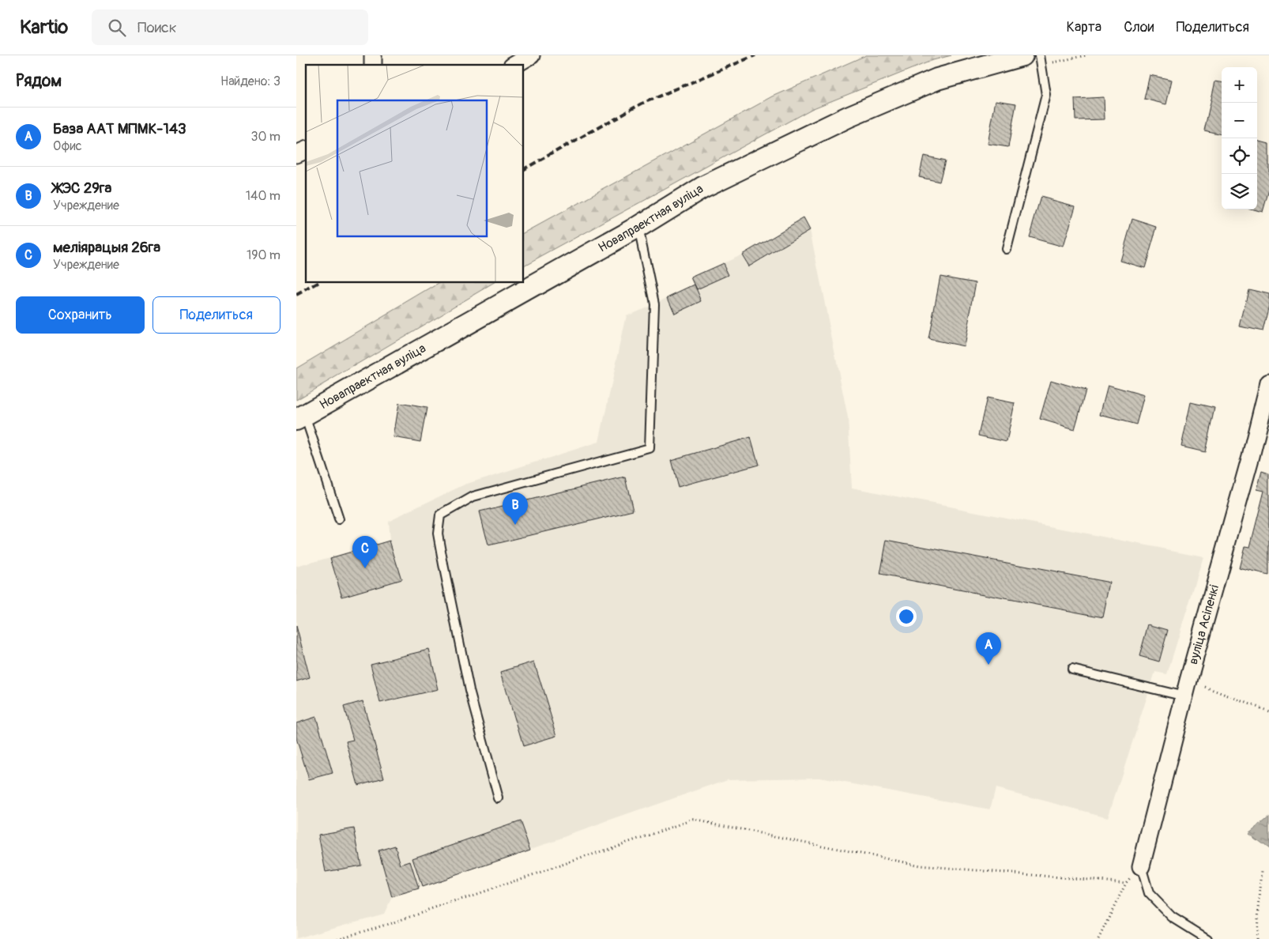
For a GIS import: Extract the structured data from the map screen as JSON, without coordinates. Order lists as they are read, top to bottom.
{
  "streets": {
    "street": ["Новапраектная вуліца", "вуліца Асіпенкі"]
  },
  "page": {
    "header": "Kartio",
    "search": "Поиск",
    "nav": ["Карта", "Слои", "Поделиться"],
    "heading": ["Рядом", "Найдено: 3"],
    "map_buttons": ["+", "−"],
    "list": [
      {
        "mark": "A",
        "name": "База ААТ МПМК-143",
        "note": "Офис",
        "value": "30 m"
      },
      {
        "mark": "B",
        "name": "ЖЭС 29га",
        "note": "Учреждение",
        "value": "140 m"
      },
      {
        "mark": "C",
        "name": "меліярацыя 26га",
        "note": "Учреждение",
        "value": "190 m"
      }
    ],
    "buttons": ["Сохранить", "Поделиться"],
    "pins": ["B", "C", "A"]
  }
}
